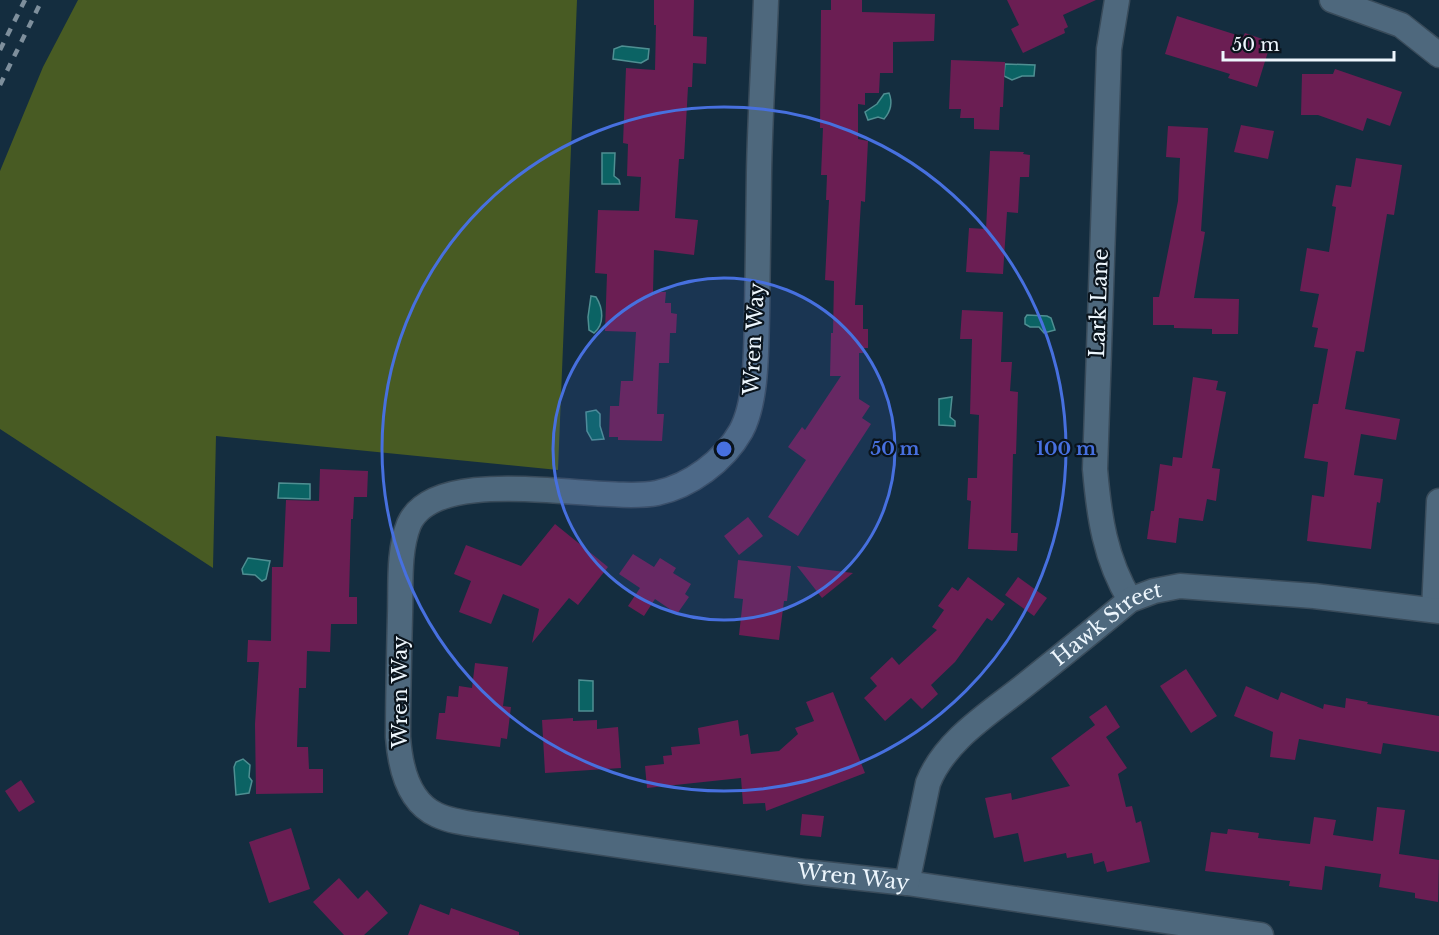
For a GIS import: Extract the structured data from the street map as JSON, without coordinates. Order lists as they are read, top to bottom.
{
  "streets": {
    "street": ["Lark Lane", "Wren Way", "Hawk Street"]
  },
  "crossings": [
    ["Lark Lane", "Hawk Street"],
    ["Wren Way", "Hawk Street"]
  ],
  "scale_bar": "50 m",
  "rings": ["50 m", "100 m"]
}
